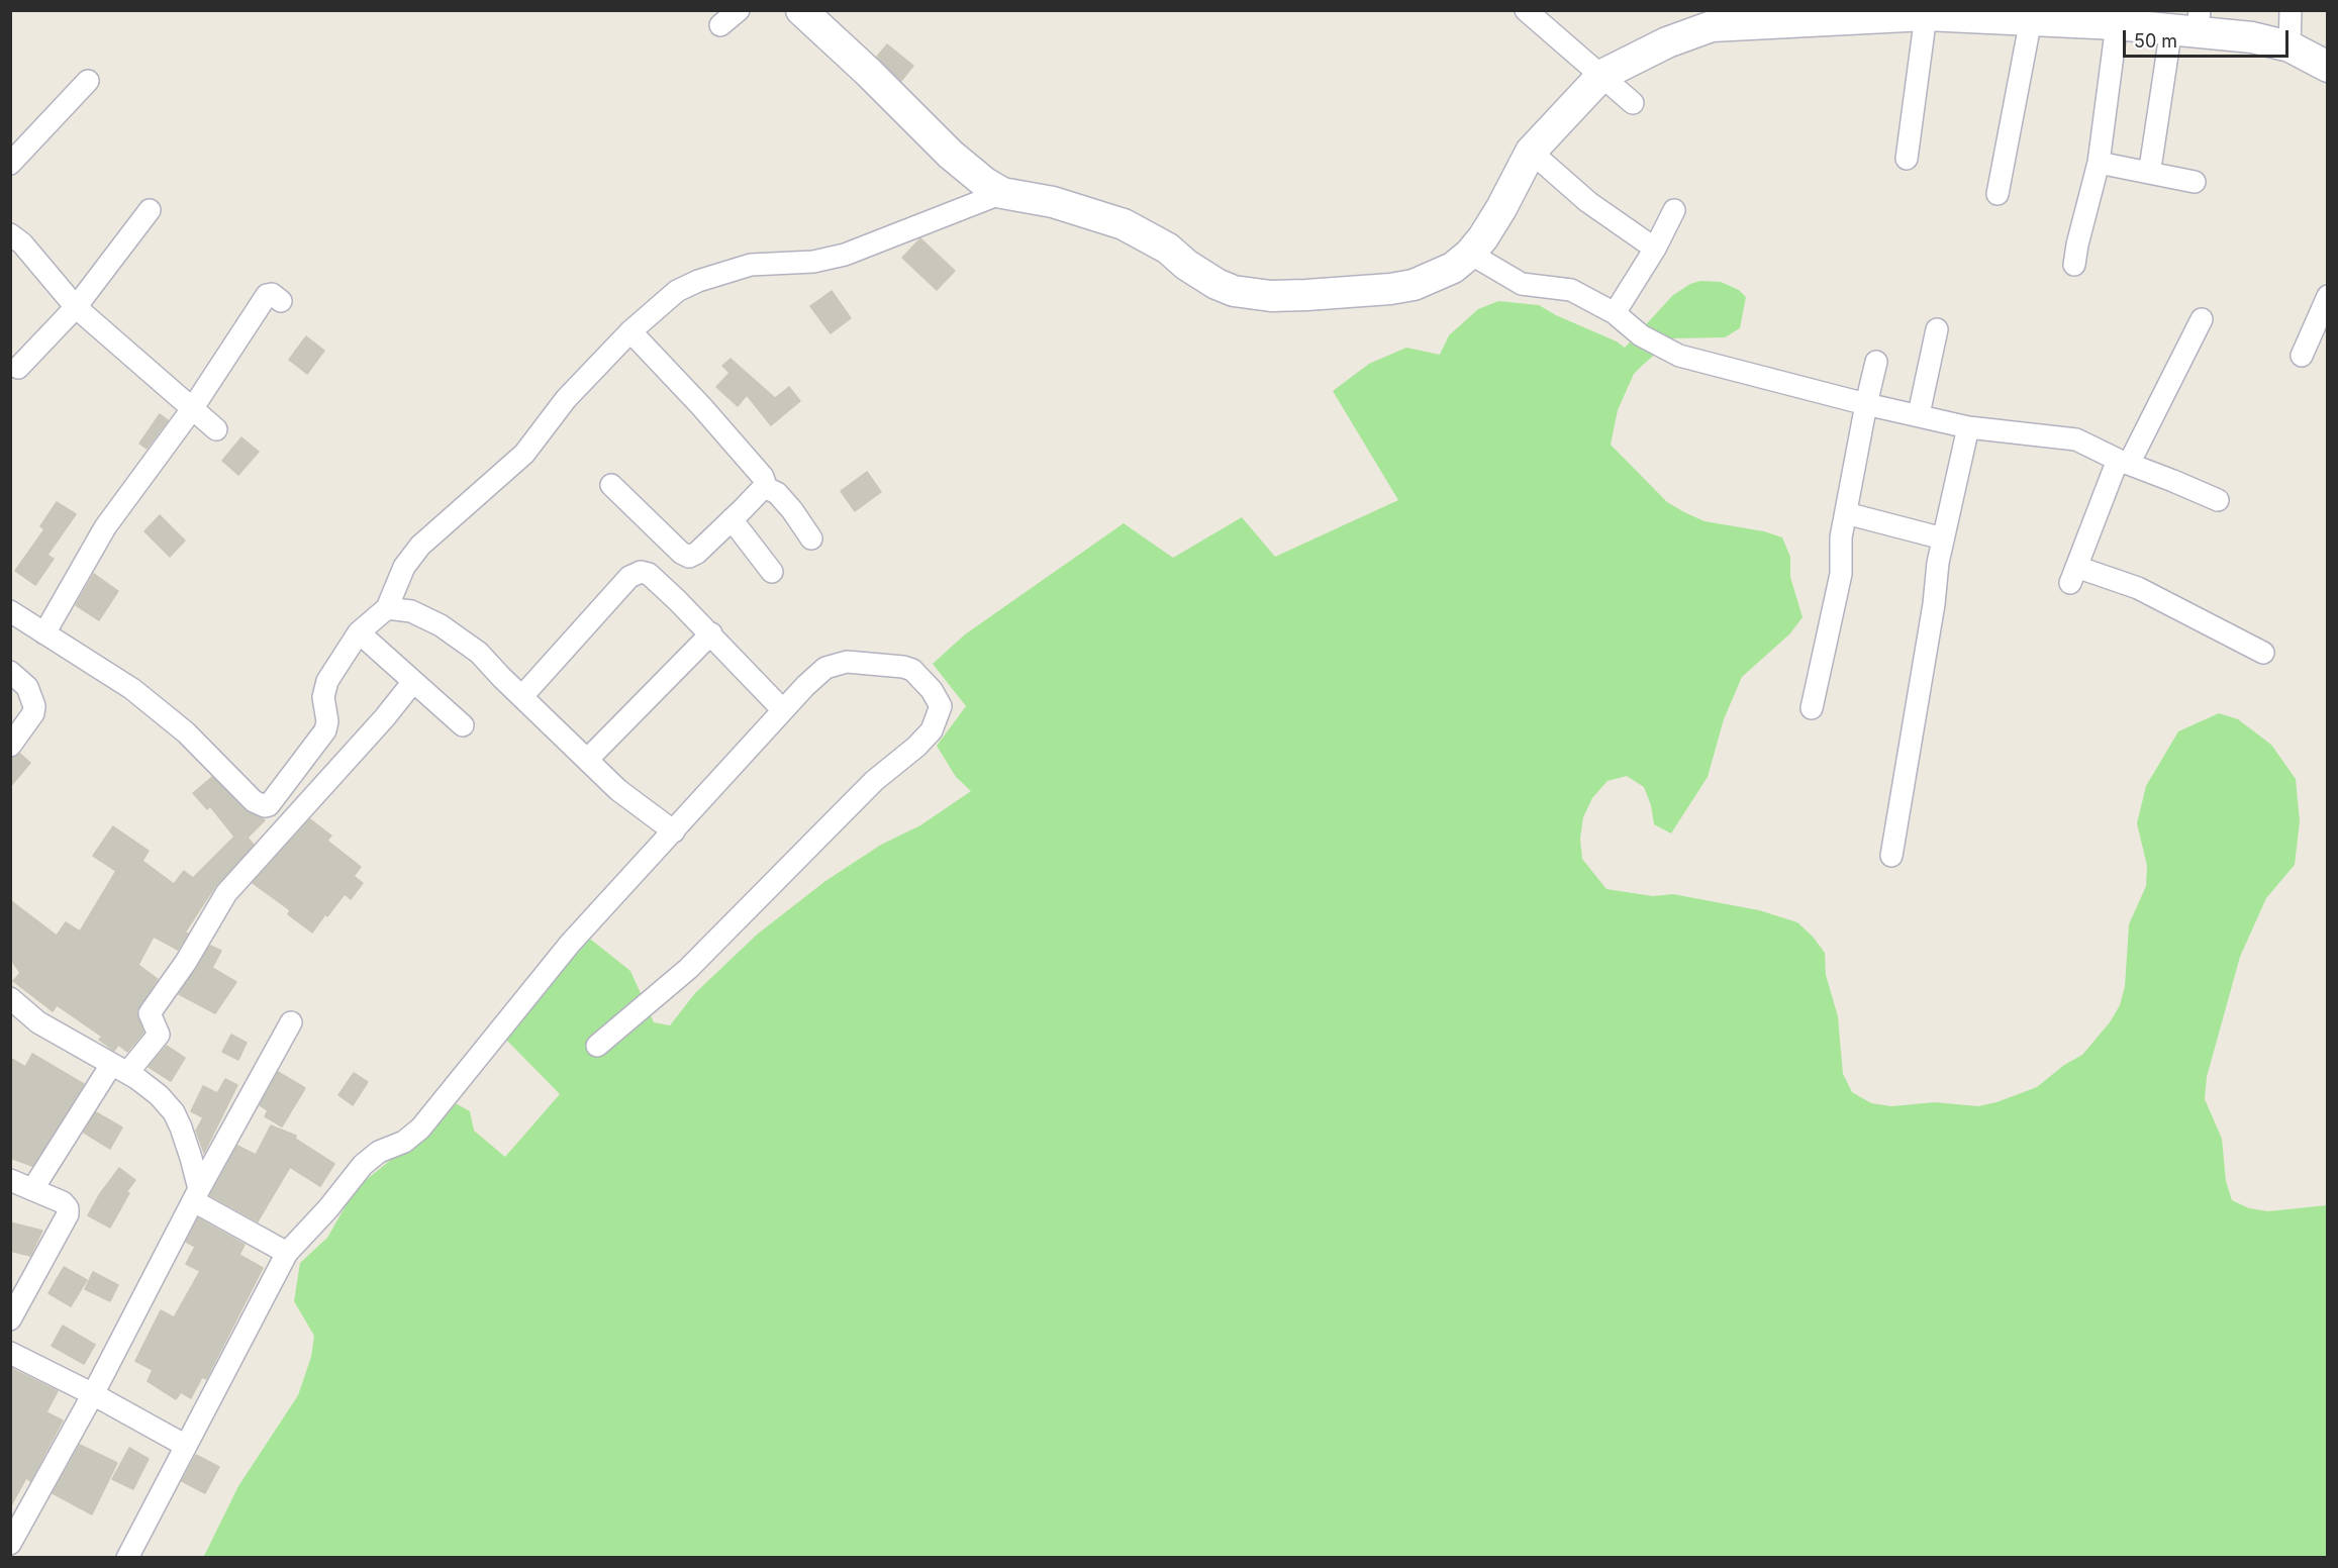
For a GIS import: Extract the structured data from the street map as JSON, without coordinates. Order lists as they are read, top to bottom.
{
  "scale_bar": "50 m"
}
